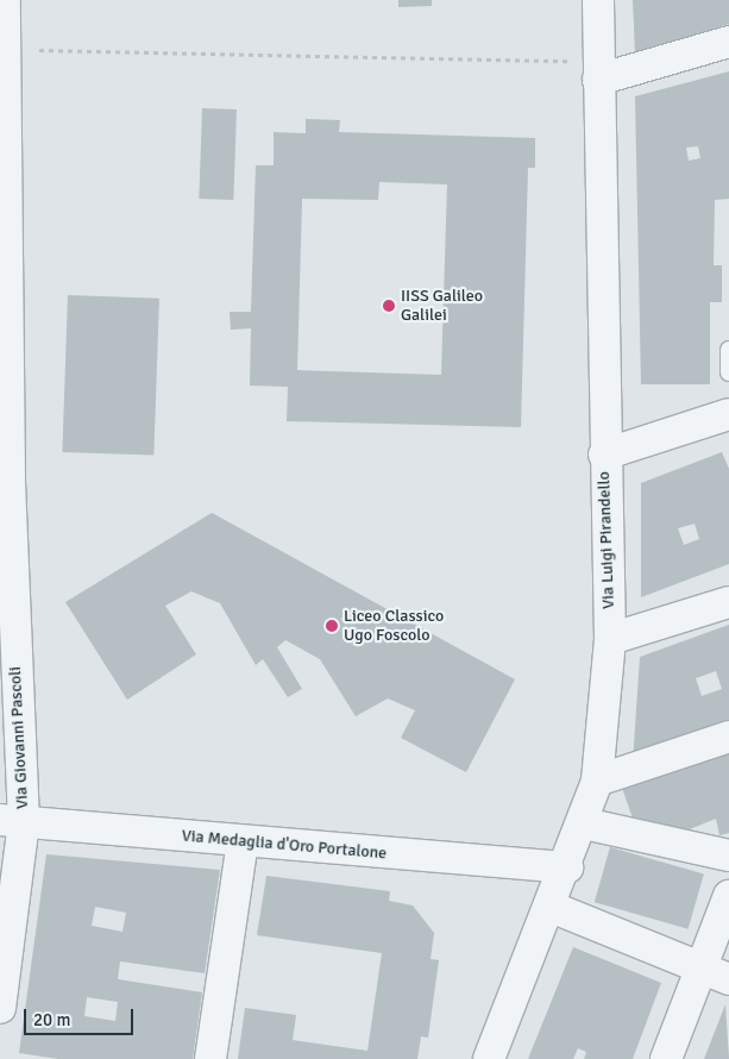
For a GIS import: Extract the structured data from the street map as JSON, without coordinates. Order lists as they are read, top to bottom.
{
  "streets": {
    "street": ["Via Luigi Pirandello", "Via Giovanni Pascoli", "Via Medaglia d'Oro Portalone"]
  },
  "crossings": [
    ["Via Luigi Pirandello", "Via Medaglia d'Oro Portalone"],
    ["Via Giovanni Pascoli", "Via Medaglia d'Oro Portalone"]
  ],
  "places": ["IISS Galileo Galilei", "Liceo Classico Ugo Foscolo"],
  "scale_bar": "20 m"
}
